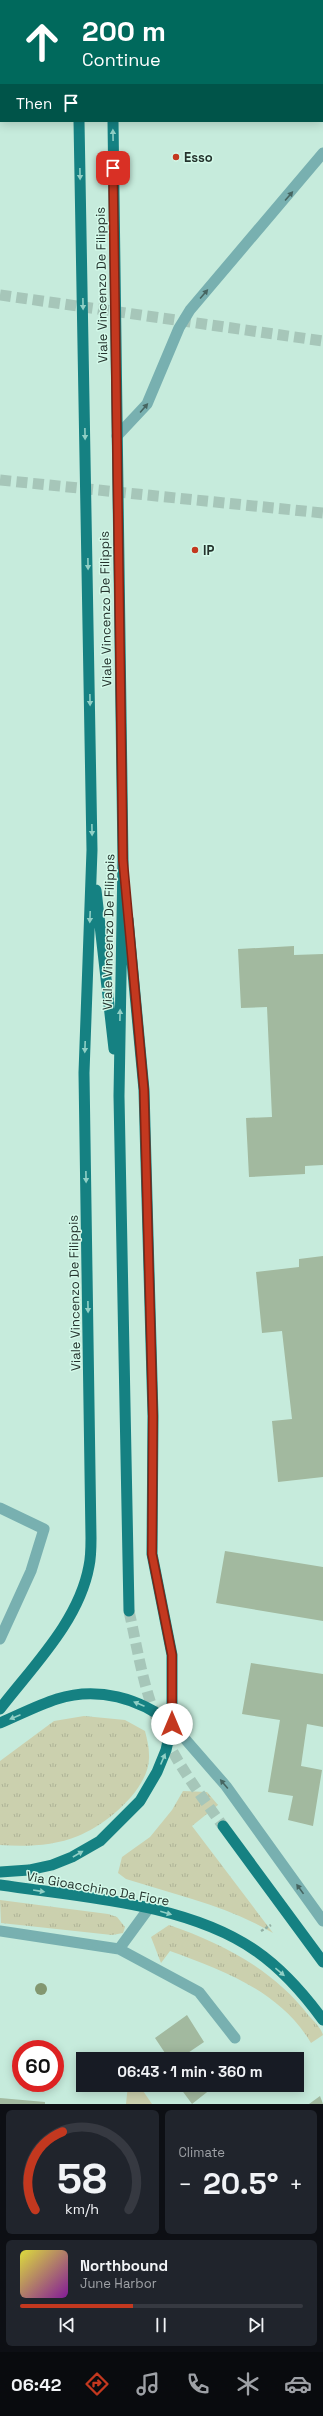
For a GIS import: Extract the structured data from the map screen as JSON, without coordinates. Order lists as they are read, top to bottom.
{
  "streets": {
    "main road": ["Viale Vincenzo De Filippis", "Via Gioacchino Da Fiore"]
  },
  "crossings": [
    ["Viale Vincenzo De Filippis", "Via Gioacchino Da Fiore"]
  ],
  "places": ["Esso", "IP"],
  "page": {
    "turn": ["200 m", "Continue"],
    "then": "Then",
    "limit": "60",
    "trip": "06:43 · 1 min · 360 m",
    "tile": "Climate",
    "heat": ["−", "20.5°", "+"],
    "song": ["Northbound", "June Harbor"],
    "tabs": "06:42",
    "gauge": ["58", "km/h"]
  }
}
